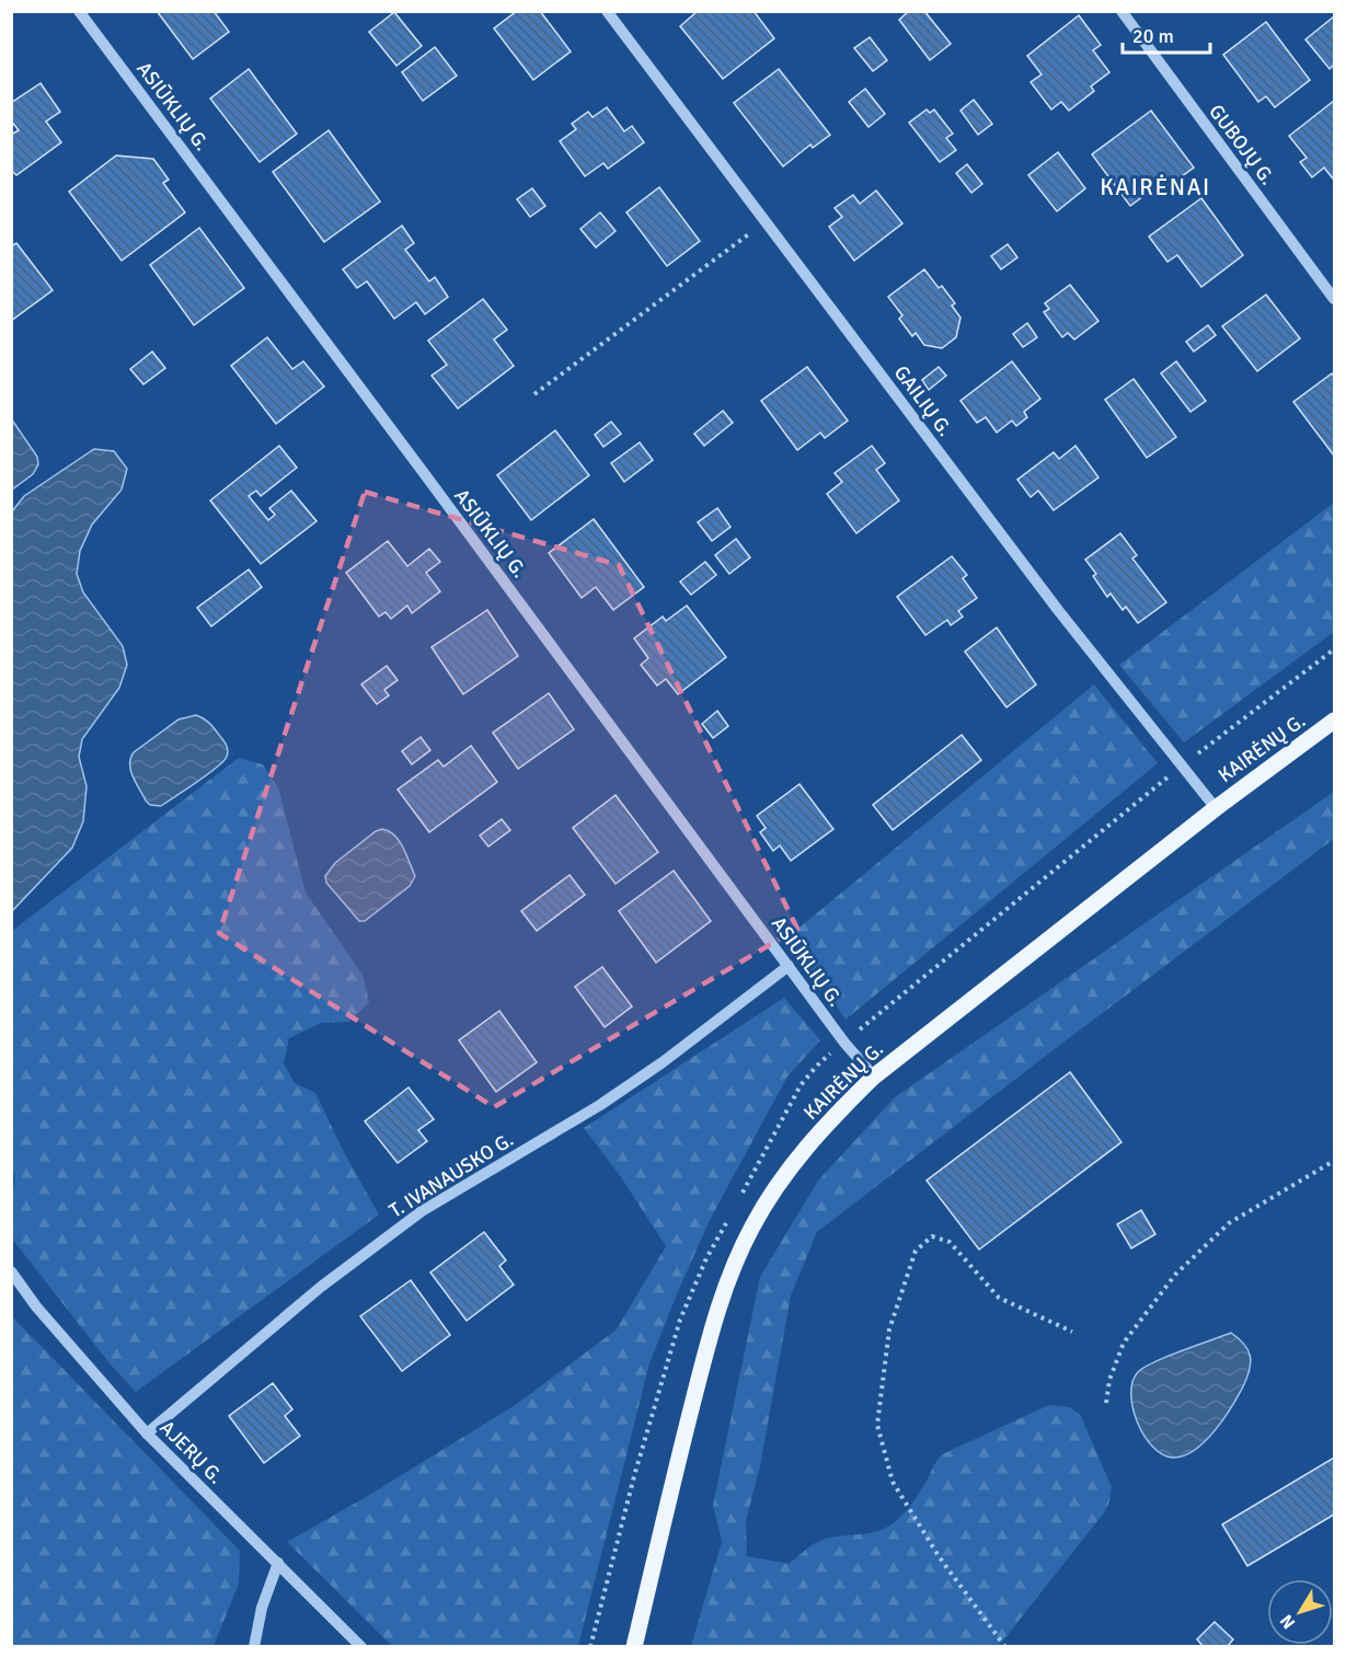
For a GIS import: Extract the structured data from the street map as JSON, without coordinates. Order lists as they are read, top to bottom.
{
  "streets": {
    "main road": ["KAIRĖNŲ G."],
    "street": [
      "ASIŪKLIŲ G.",
      "GUBOJŲ G.",
      "GAILIŲ G.",
      "T. IVANAUSKO G.",
      "AJERŲ G."
    ]
  },
  "crossings": [
    ["ASIŪKLIŲ G.", "KAIRĖNŲ G."],
    ["ASIŪKLIŲ G.", "T. IVANAUSKO G."],
    ["GAILIŲ G.", "KAIRĖNŲ G."],
    ["T. IVANAUSKO G.", "AJERŲ G."]
  ],
  "districts": ["KAIRĖNAI"],
  "scale_bar": "20 m",
  "north": "bottom left"
}
